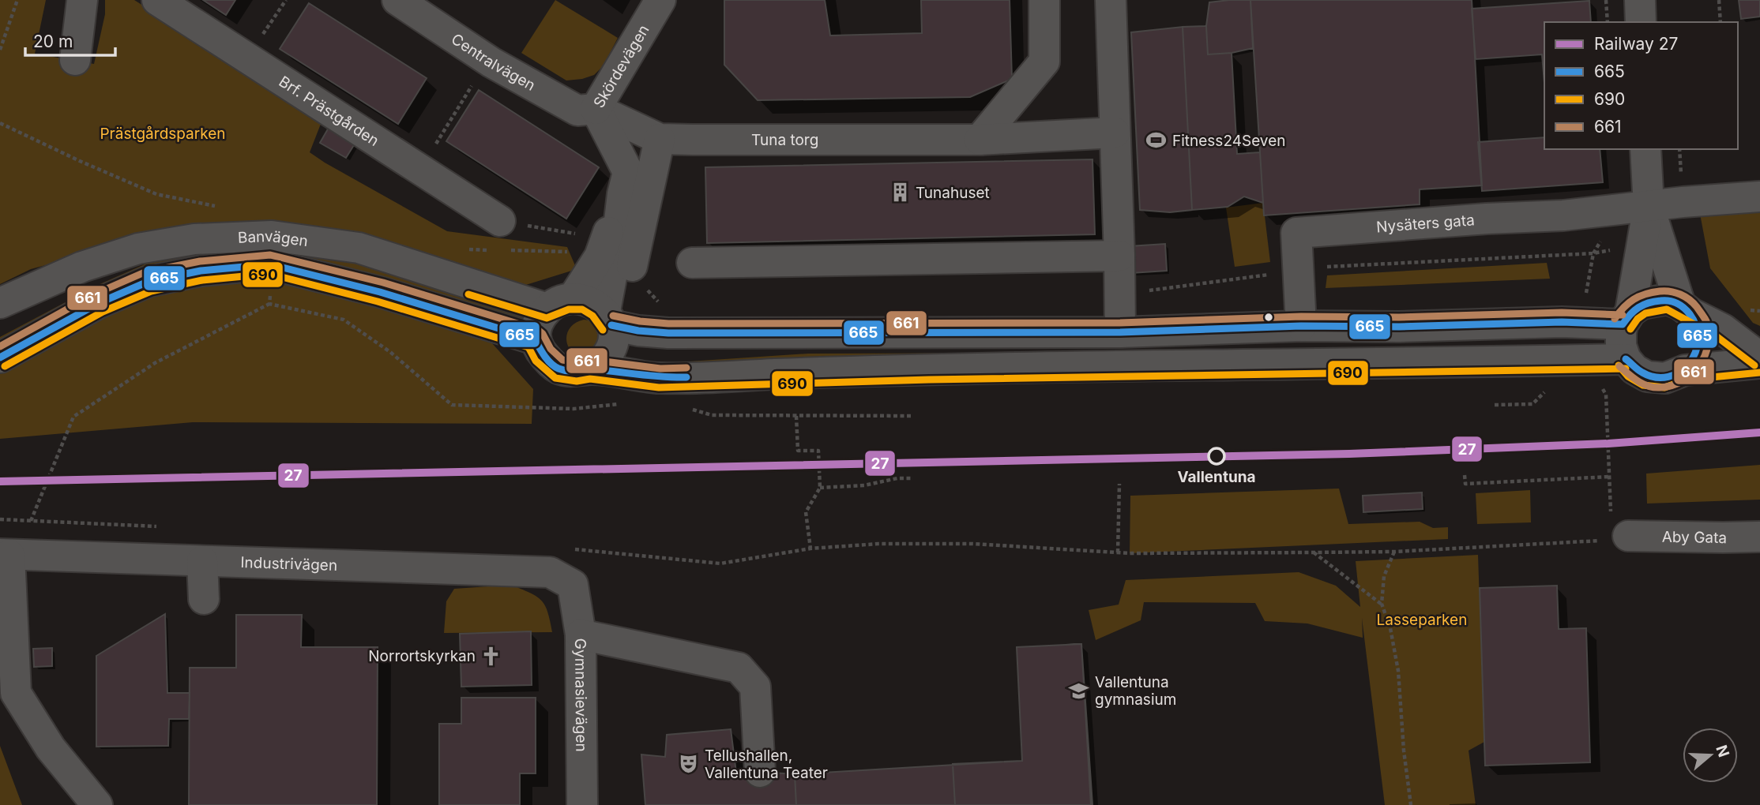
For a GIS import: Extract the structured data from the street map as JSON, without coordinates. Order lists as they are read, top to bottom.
{
  "streets": {
    "street": [
      "Centralvägen",
      "Skördevägen",
      "Brf. Prästgården",
      "Tuna torg",
      "Nysäters gata",
      "Banvägen",
      "Aby Gata",
      "Industrivägen",
      "Gymnasievägen"
    ]
  },
  "crossings": [
    ["Centralvägen", "Skördevägen"],
    ["Centralvägen", "Tuna torg"],
    ["Skördevägen", "Tuna torg"],
    ["Skördevägen", "Banvägen"],
    ["Nysäters gata", "Banvägen"],
    ["Industrivägen", "Gymnasievägen"]
  ],
  "parks": ["Prästgårdsparken", "Lasseparken"],
  "places": {
    "sports": ["Fitness24Seven"],
    "building": ["Tunahuset"],
    "other": ["Vallentuna"],
    "church": ["Norrortskyrkan"],
    "school or university": ["Vallentuna gymnasium"],
    "theatre": ["Tellushallen, Vallentuna Teater"]
  },
  "lines": [
    "transit line 661",
    "transit line 665",
    "transit line 690",
    "rail line 27"
  ],
  "legend": [
    "Railway 27",
    "665",
    "690",
    "661"
  ],
  "scale_bar": "20 m",
  "north": "right"
}
